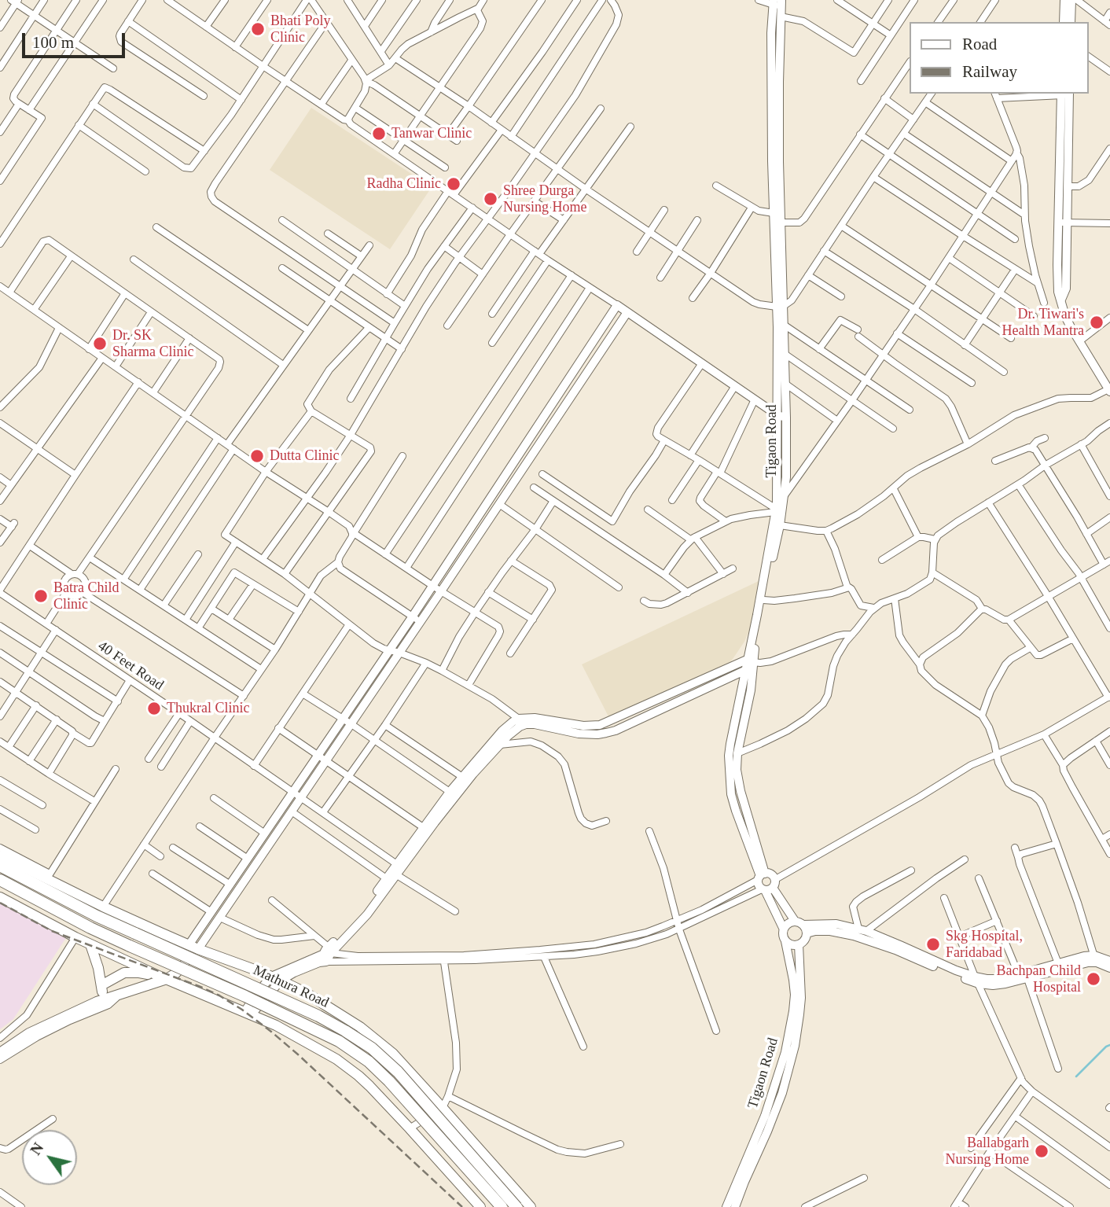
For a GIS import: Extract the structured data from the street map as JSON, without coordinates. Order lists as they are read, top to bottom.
{
  "streets": {
    "highway": ["Mathura Road"],
    "street": ["Tigaon Road", "40 Feet Road"]
  },
  "places": [
    "Bhati Poly Clinic",
    "Tanwar Clinic",
    "Radha Clinic",
    "Shree Durga Nursing Home",
    "Dr. Tiwari's Health Mantra",
    "Dr. SK Sharma Clinic",
    "Dutta Clinic",
    "Batra Child Clinic",
    "Thukral Clinic",
    "Skg Hospital, Faridabad",
    "Bachpan Child Hospital",
    "Ballabgarh Nursing Home"
  ],
  "legend": ["Road", "Railway"],
  "scale_bar": "100 m",
  "north": "top left"
}
